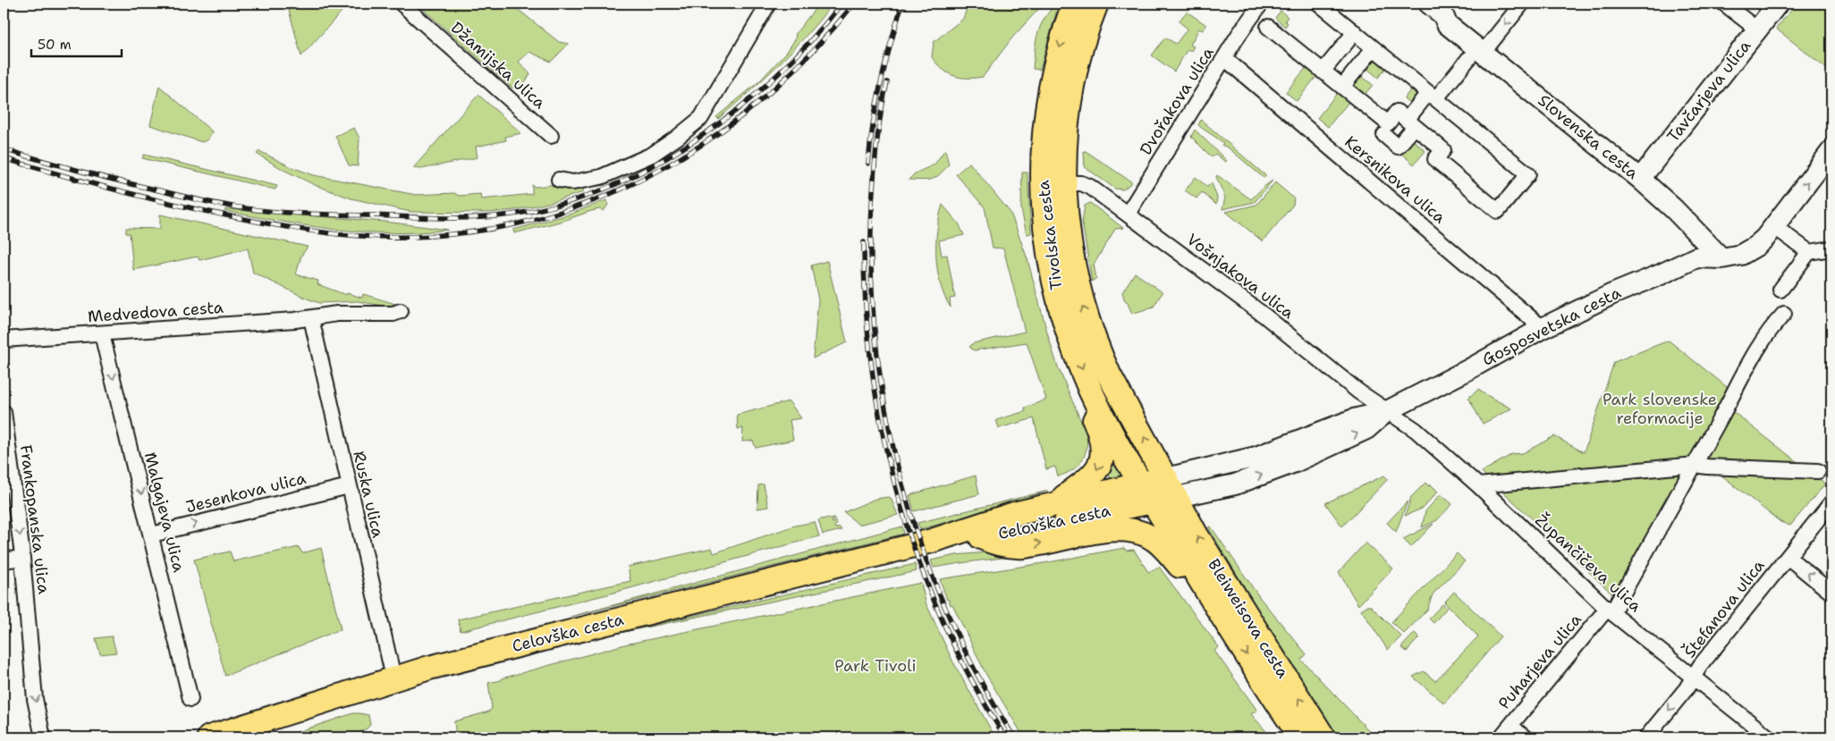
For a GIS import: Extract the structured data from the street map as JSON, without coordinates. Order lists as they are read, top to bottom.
{
  "streets": {
    "main road": [
      "Tavčarjeva ulica",
      "Slovenska cesta",
      "Tivolska cesta",
      "Gosposvetska cesta",
      "Celovška cesta",
      "Bleiweisova cesta"
    ],
    "street": [
      "Džamijska ulica",
      "Dvořakova ulica",
      "Kersnikova ulica",
      "Vošnjakova ulica",
      "Medvedova cesta",
      "Jesenkova ulica",
      "Ruska ulica",
      "Malgajeva ulica",
      "Frankopanska ulica",
      "Župančičeva ulica",
      "Štefanova ulica",
      "Puharjeva ulica"
    ]
  },
  "crossings": [
    ["Tavčarjeva ulica", "Slovenska cesta"],
    ["Dvořakova ulica", "Kersnikova ulica"],
    ["Dvořakova ulica", "Vošnjakova ulica"],
    ["Slovenska cesta", "Gosposvetska cesta"],
    ["Kersnikova ulica", "Gosposvetska cesta"],
    ["Tivolska cesta", "Vošnjakova ulica"],
    ["Tivolska cesta", "Gosposvetska cesta"],
    ["Tivolska cesta", "Celovška cesta"],
    ["Tivolska cesta", "Bleiweisova cesta"],
    ["Vošnjakova ulica", "Gosposvetska cesta"],
    ["Vošnjakova ulica", "Župančičeva ulica"],
    ["Medvedova cesta", "Ruska ulica"],
    ["Medvedova cesta", "Malgajeva ulica"],
    ["Gosposvetska cesta", "Celovška cesta"],
    ["Gosposvetska cesta", "Župančičeva ulica"],
    ["Gosposvetska cesta", "Bleiweisova cesta"],
    ["Jesenkova ulica", "Ruska ulica"],
    ["Jesenkova ulica", "Malgajeva ulica"],
    ["Ruska ulica", "Celovška cesta"],
    ["Celovška cesta", "Bleiweisova cesta"],
    ["Župančičeva ulica", "Štefanova ulica"],
    ["Župančičeva ulica", "Puharjeva ulica"]
  ],
  "one_way": ["Jesenkova ulica", "Malgajeva ulica", "Frankopanska ulica"],
  "parks": ["Park slovenske reformacije", "Park Tivoli"],
  "scale_bar": "50 m"
}
